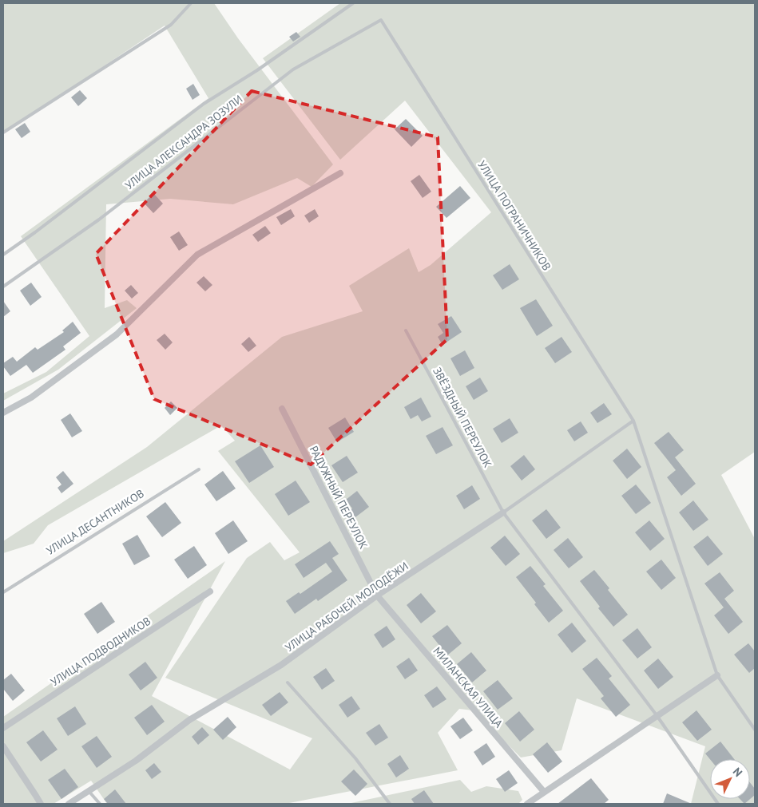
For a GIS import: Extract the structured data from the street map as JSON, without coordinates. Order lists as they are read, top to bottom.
{
  "streets": {
    "street": [
      "РАДУЖНЫЙ ПЕРЕУЛОК",
      "УЛИЦА РАБОЧЕЙ МОЛОДЁЖИ",
      "УЛИЦА ПОДВОДНИКОВ",
      "МИЛАНСКАЯ УЛИЦА"
    ],
    "lane": [
      "УЛИЦА АЛЕКСАНДРА ЗОЗУЛИ",
      "УЛИЦА ПОГРАНИЧНИКОВ",
      "ЗВЁЗДНЫЙ ПЕРЕУЛОК",
      "УЛИЦА ДЕСАНТНИКОВ"
    ]
  },
  "crossings": [
    ["УЛИЦА АЛЕКСАНДРА ЗОЗУЛИ", "УЛИЦА ПОГРАНИЧНИКОВ"],
    ["УЛИЦА ПОГРАНИЧНИКОВ", "УЛИЦА РАБОЧЕЙ МОЛОДЁЖИ"],
    ["ЗВЁЗДНЫЙ ПЕРЕУЛОК", "УЛИЦА РАБОЧЕЙ МОЛОДЁЖИ"],
    ["РАДУЖНЫЙ ПЕРЕУЛОК", "УЛИЦА РАБОЧЕЙ МОЛОДЁЖИ"],
    ["РАДУЖНЫЙ ПЕРЕУЛОК", "МИЛАНСКАЯ УЛИЦА"],
    ["УЛИЦА РАБОЧЕЙ МОЛОДЁЖИ", "МИЛАНСКАЯ УЛИЦА"]
  ],
  "north": "top right"
}
